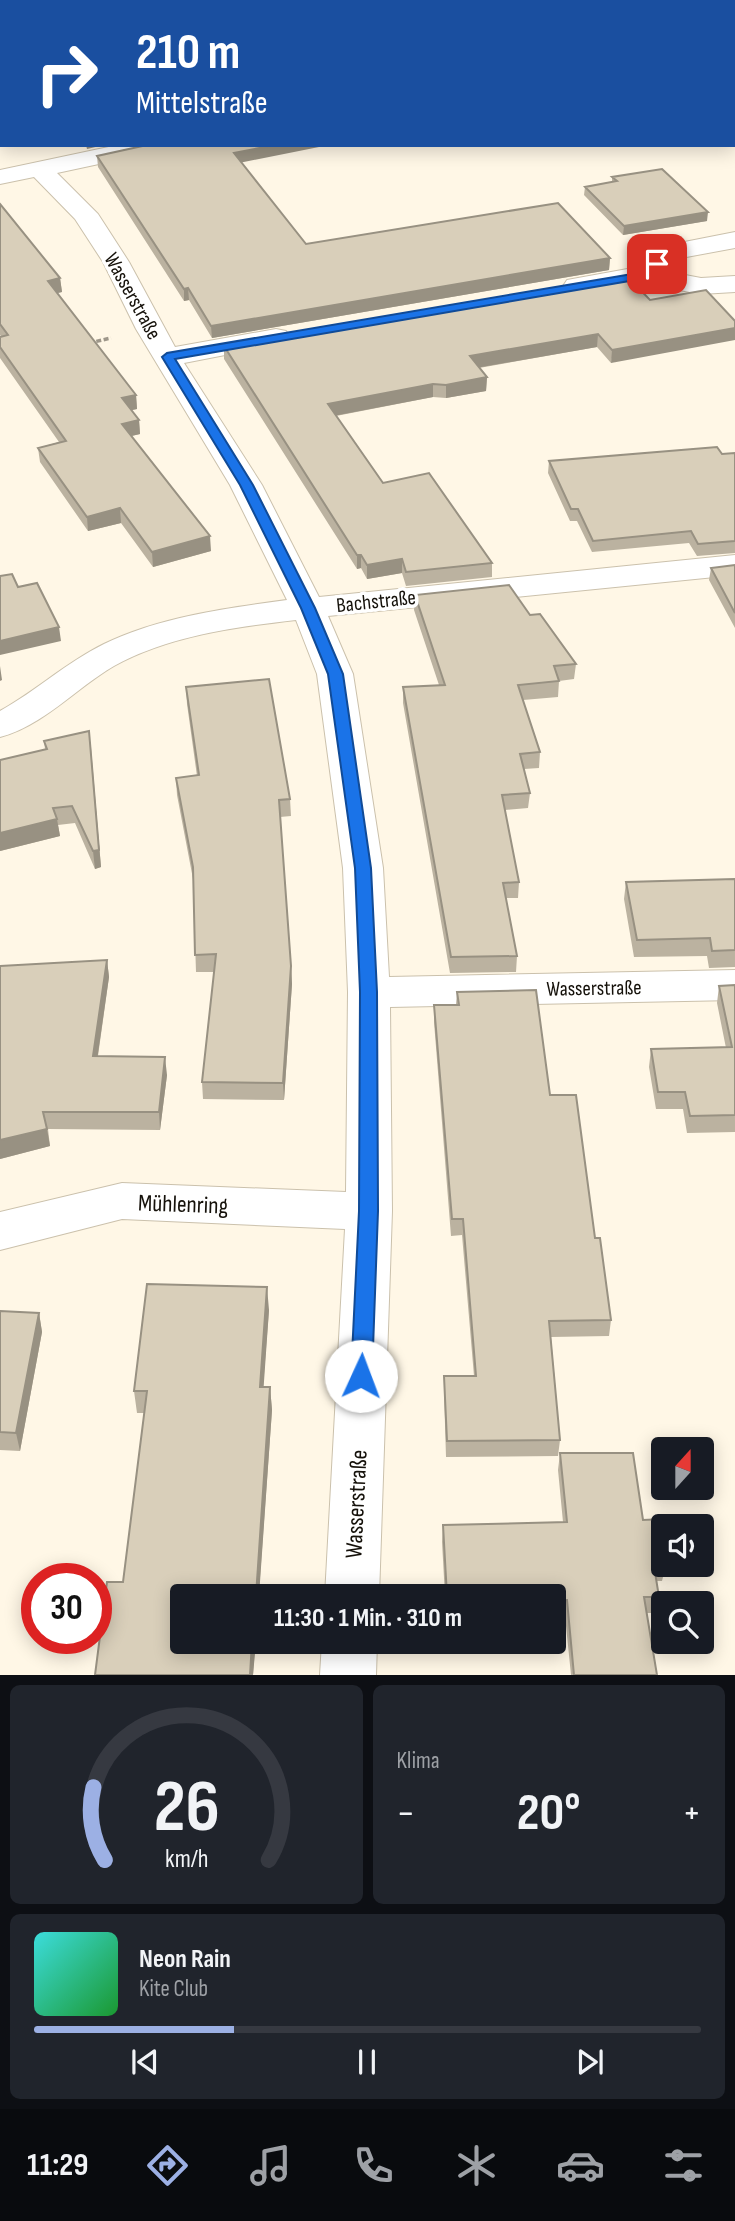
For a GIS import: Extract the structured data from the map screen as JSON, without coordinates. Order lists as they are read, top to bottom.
{
  "streets": {
    "street": ["Wasserstraße", "Bachstraße", "Mühlenring"]
  },
  "crossings": [
    ["Wasserstraße", "Bachstraße"],
    ["Wasserstraße", "Mühlenring"]
  ],
  "north": "top",
  "page": {
    "turn": ["210 m", "Mittelstraße"],
    "limit": "30",
    "trip": "11:30 · 1 Min. · 310 m",
    "tile": "Klima",
    "heat": ["−", "20°", "+"],
    "song": ["Neon Rain", "Kite Club"],
    "tabs": "11:29",
    "gauge": ["26", "km/h"]
  }
}
